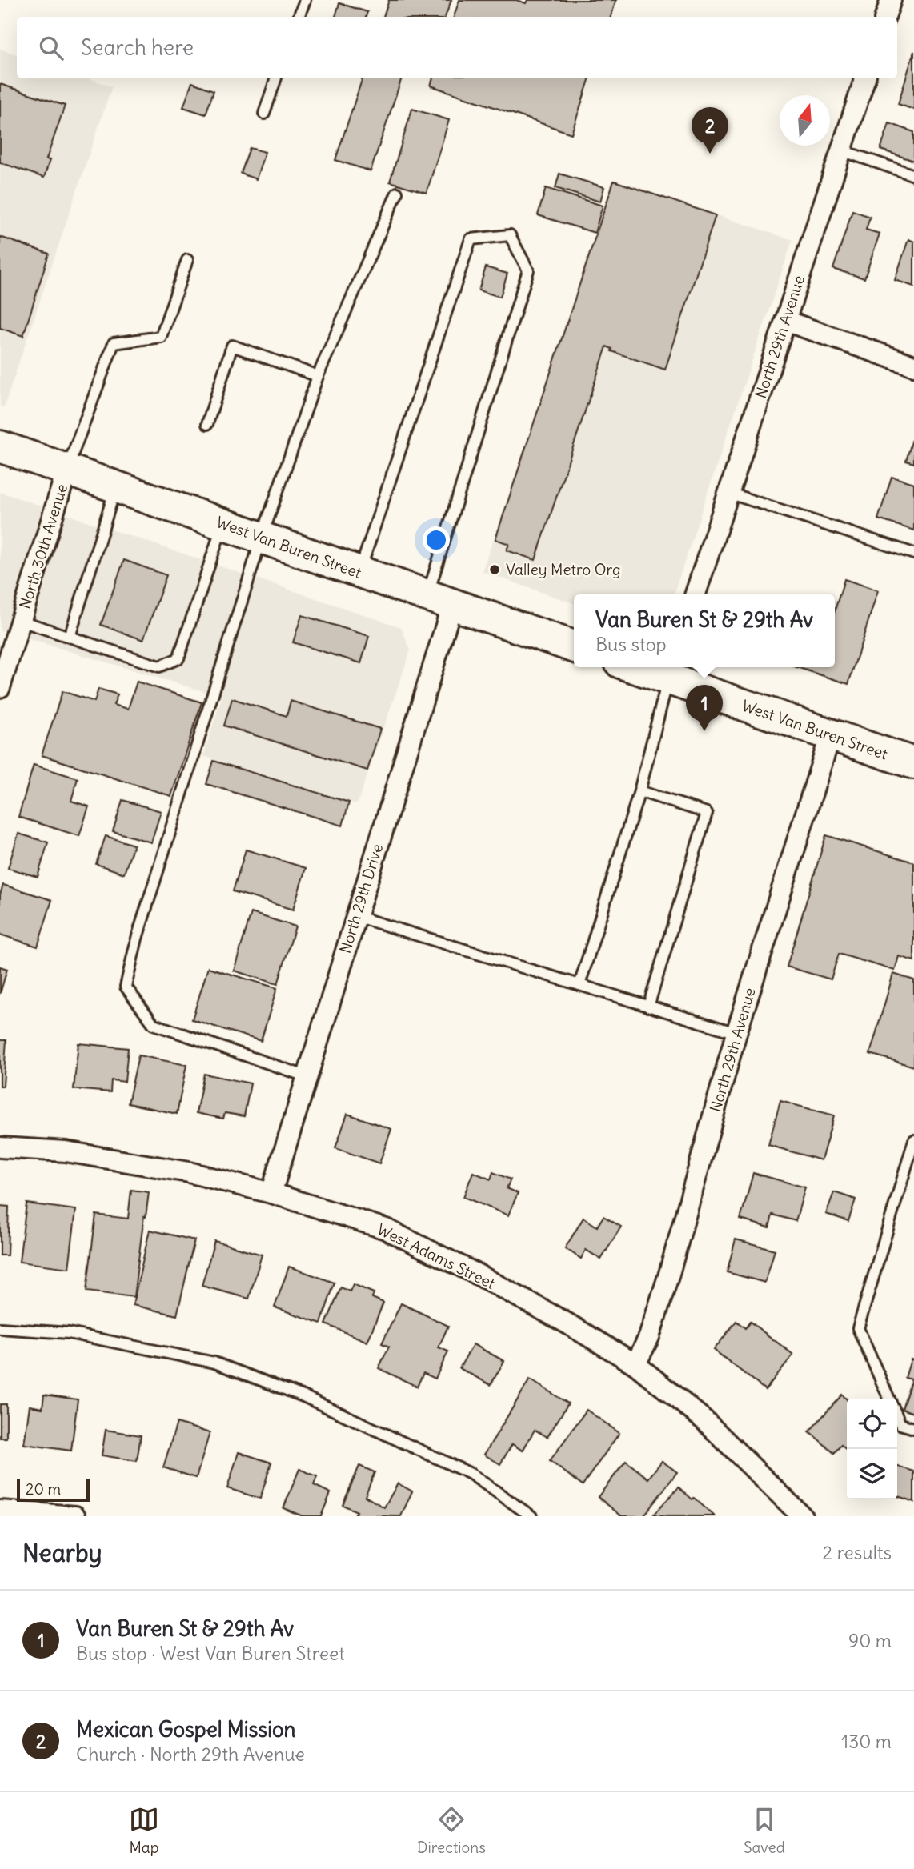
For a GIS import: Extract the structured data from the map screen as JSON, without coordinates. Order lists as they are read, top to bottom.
{
  "streets": {
    "main road": ["West Van Buren Street"],
    "street": [
      "North 29th Avenue",
      "North 30th Avenue",
      "North 29th Drive",
      "West Adams Street"
    ]
  },
  "crossings": [
    ["North 29th Avenue", "West Van Buren Street"],
    ["North 29th Avenue", "West Adams Street"],
    ["North 30th Avenue", "West Van Buren Street"],
    ["West Van Buren Street", "North 29th Drive"],
    ["North 29th Drive", "West Adams Street"]
  ],
  "places": ["Valley Metro Org"],
  "scale_bar": "20 m",
  "north": "top",
  "page": {
    "search": "Search here",
    "pins": ["2", "1"],
    "popup": ["Van Buren St & 29th Av", "Bus stop"],
    "scale": "20 m",
    "heading": ["Nearby", "2 results"],
    "list": [
      {
        "mark": "1",
        "name": "Van Buren St & 29th Av",
        "note": "Bus stop · West Van Buren Street",
        "value": "90 m"
      },
      {
        "mark": "2",
        "name": "Mexican Gospel Mission",
        "note": "Church · North 29th Avenue",
        "value": "130 m"
      }
    ],
    "nav": ["Map", "Directions", "Saved"]
  }
}
